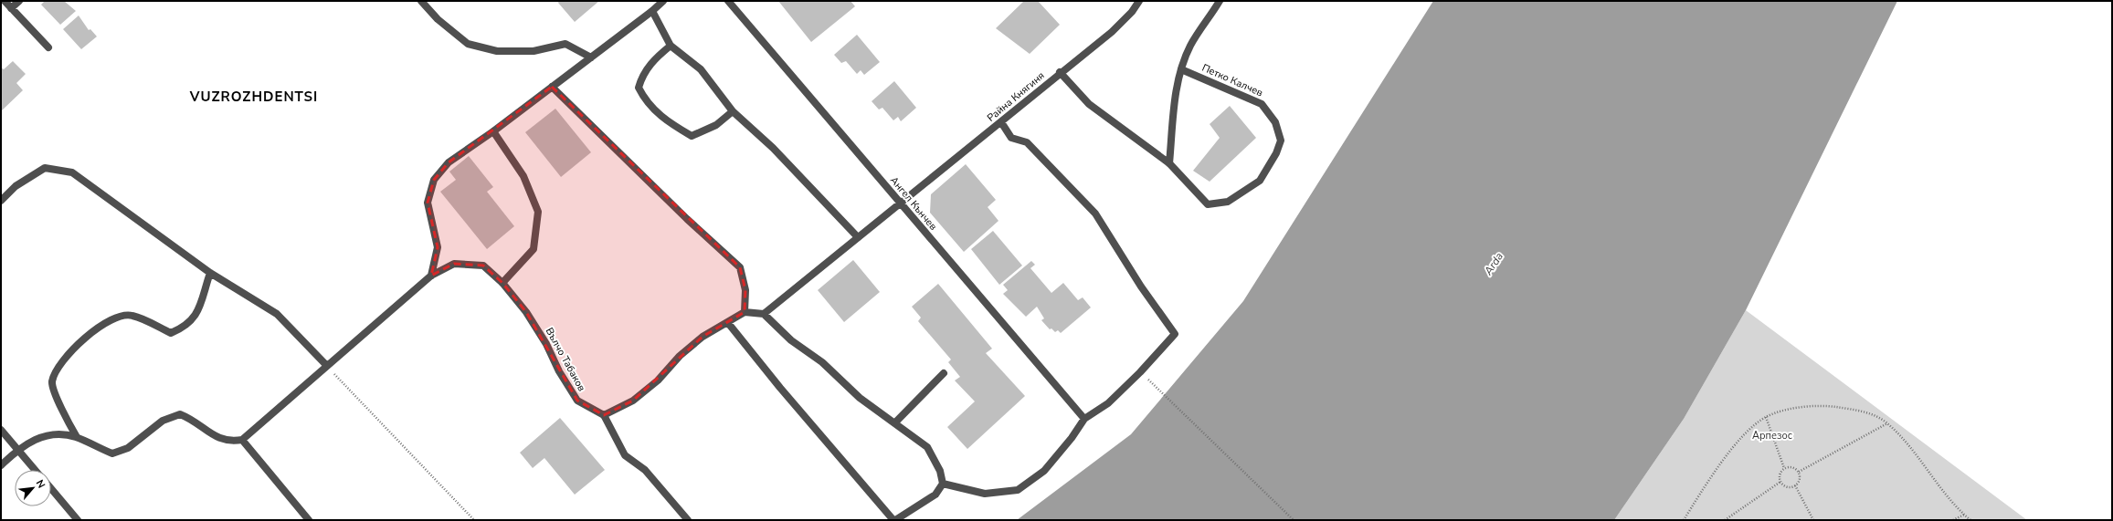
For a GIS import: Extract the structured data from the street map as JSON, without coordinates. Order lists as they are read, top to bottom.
{
  "streets": {
    "street": [
      "Петко Калчев",
      "Райна Княгиня",
      "Ангел Кънчев",
      "Вълчо Табаков"
    ]
  },
  "crossings": [
    ["Райна Княгиня", "Ангел Кънчев"]
  ],
  "districts": ["VUZROZHDENTSI"],
  "water": ["Arda"],
  "parks": ["Арпезос"],
  "north": "top right"
}
